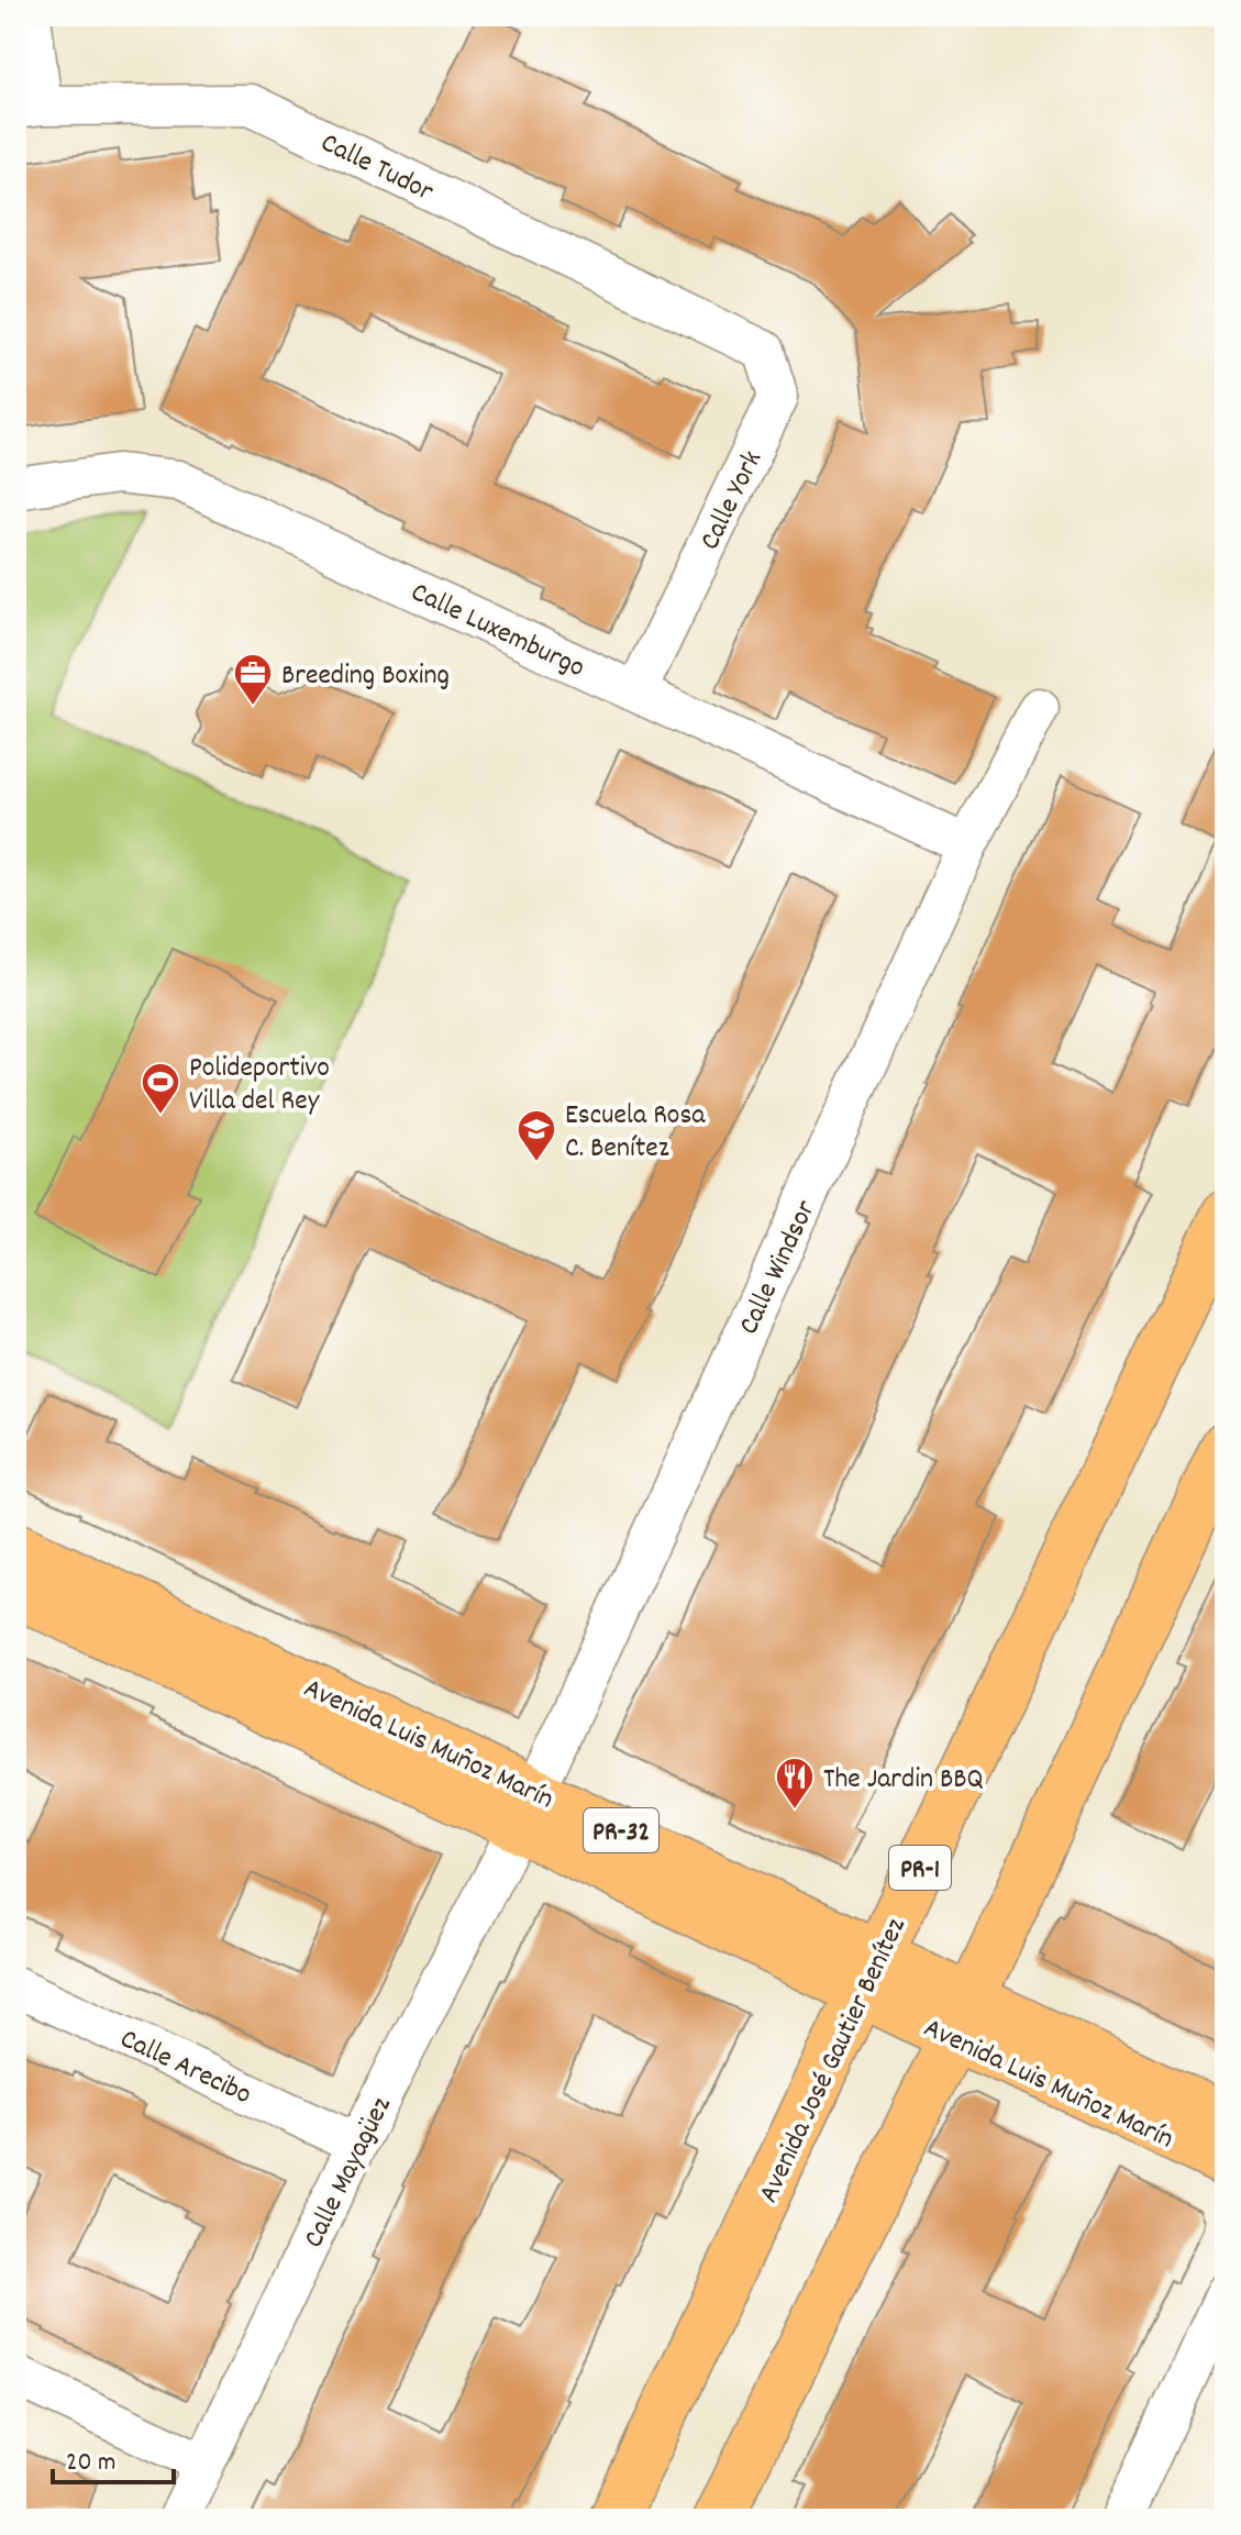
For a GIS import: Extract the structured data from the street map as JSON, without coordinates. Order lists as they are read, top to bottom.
{
  "streets": {
    "main road": [
      "Avenida Luis Muñoz Marín",
      "PR-32",
      "PR-1",
      "Avenida José Gautier Benítez"
    ],
    "street": [
      "Calle Tudor",
      "Calle York",
      "Calle Luxemburgo",
      "Calle Windsor",
      "Calle Arecibo",
      "Calle Mayagüez"
    ]
  },
  "crossings": [
    ["Calle Tudor", "Calle York"],
    ["Calle York", "Calle Luxemburgo"],
    ["Calle Luxemburgo", "Calle Windsor"],
    ["Calle Windsor", "Avenida Luis Muñoz Marín"],
    ["Calle Windsor", "Calle Mayagüez"],
    ["Avenida Luis Muñoz Marín", "Avenida José Gautier Benítez"],
    ["Avenida Luis Muñoz Marín", "Calle Mayagüez"],
    ["Calle Arecibo", "Calle Mayagüez"]
  ],
  "places": {
    "office": ["Breeding Boxing"],
    "sports": ["Polideportivo Villa del Rey"],
    "school or university": ["Escuela Rosa C. Benítez"],
    "restaurant": ["The Jardin BBQ"]
  },
  "scale_bar": "20 m"
}
